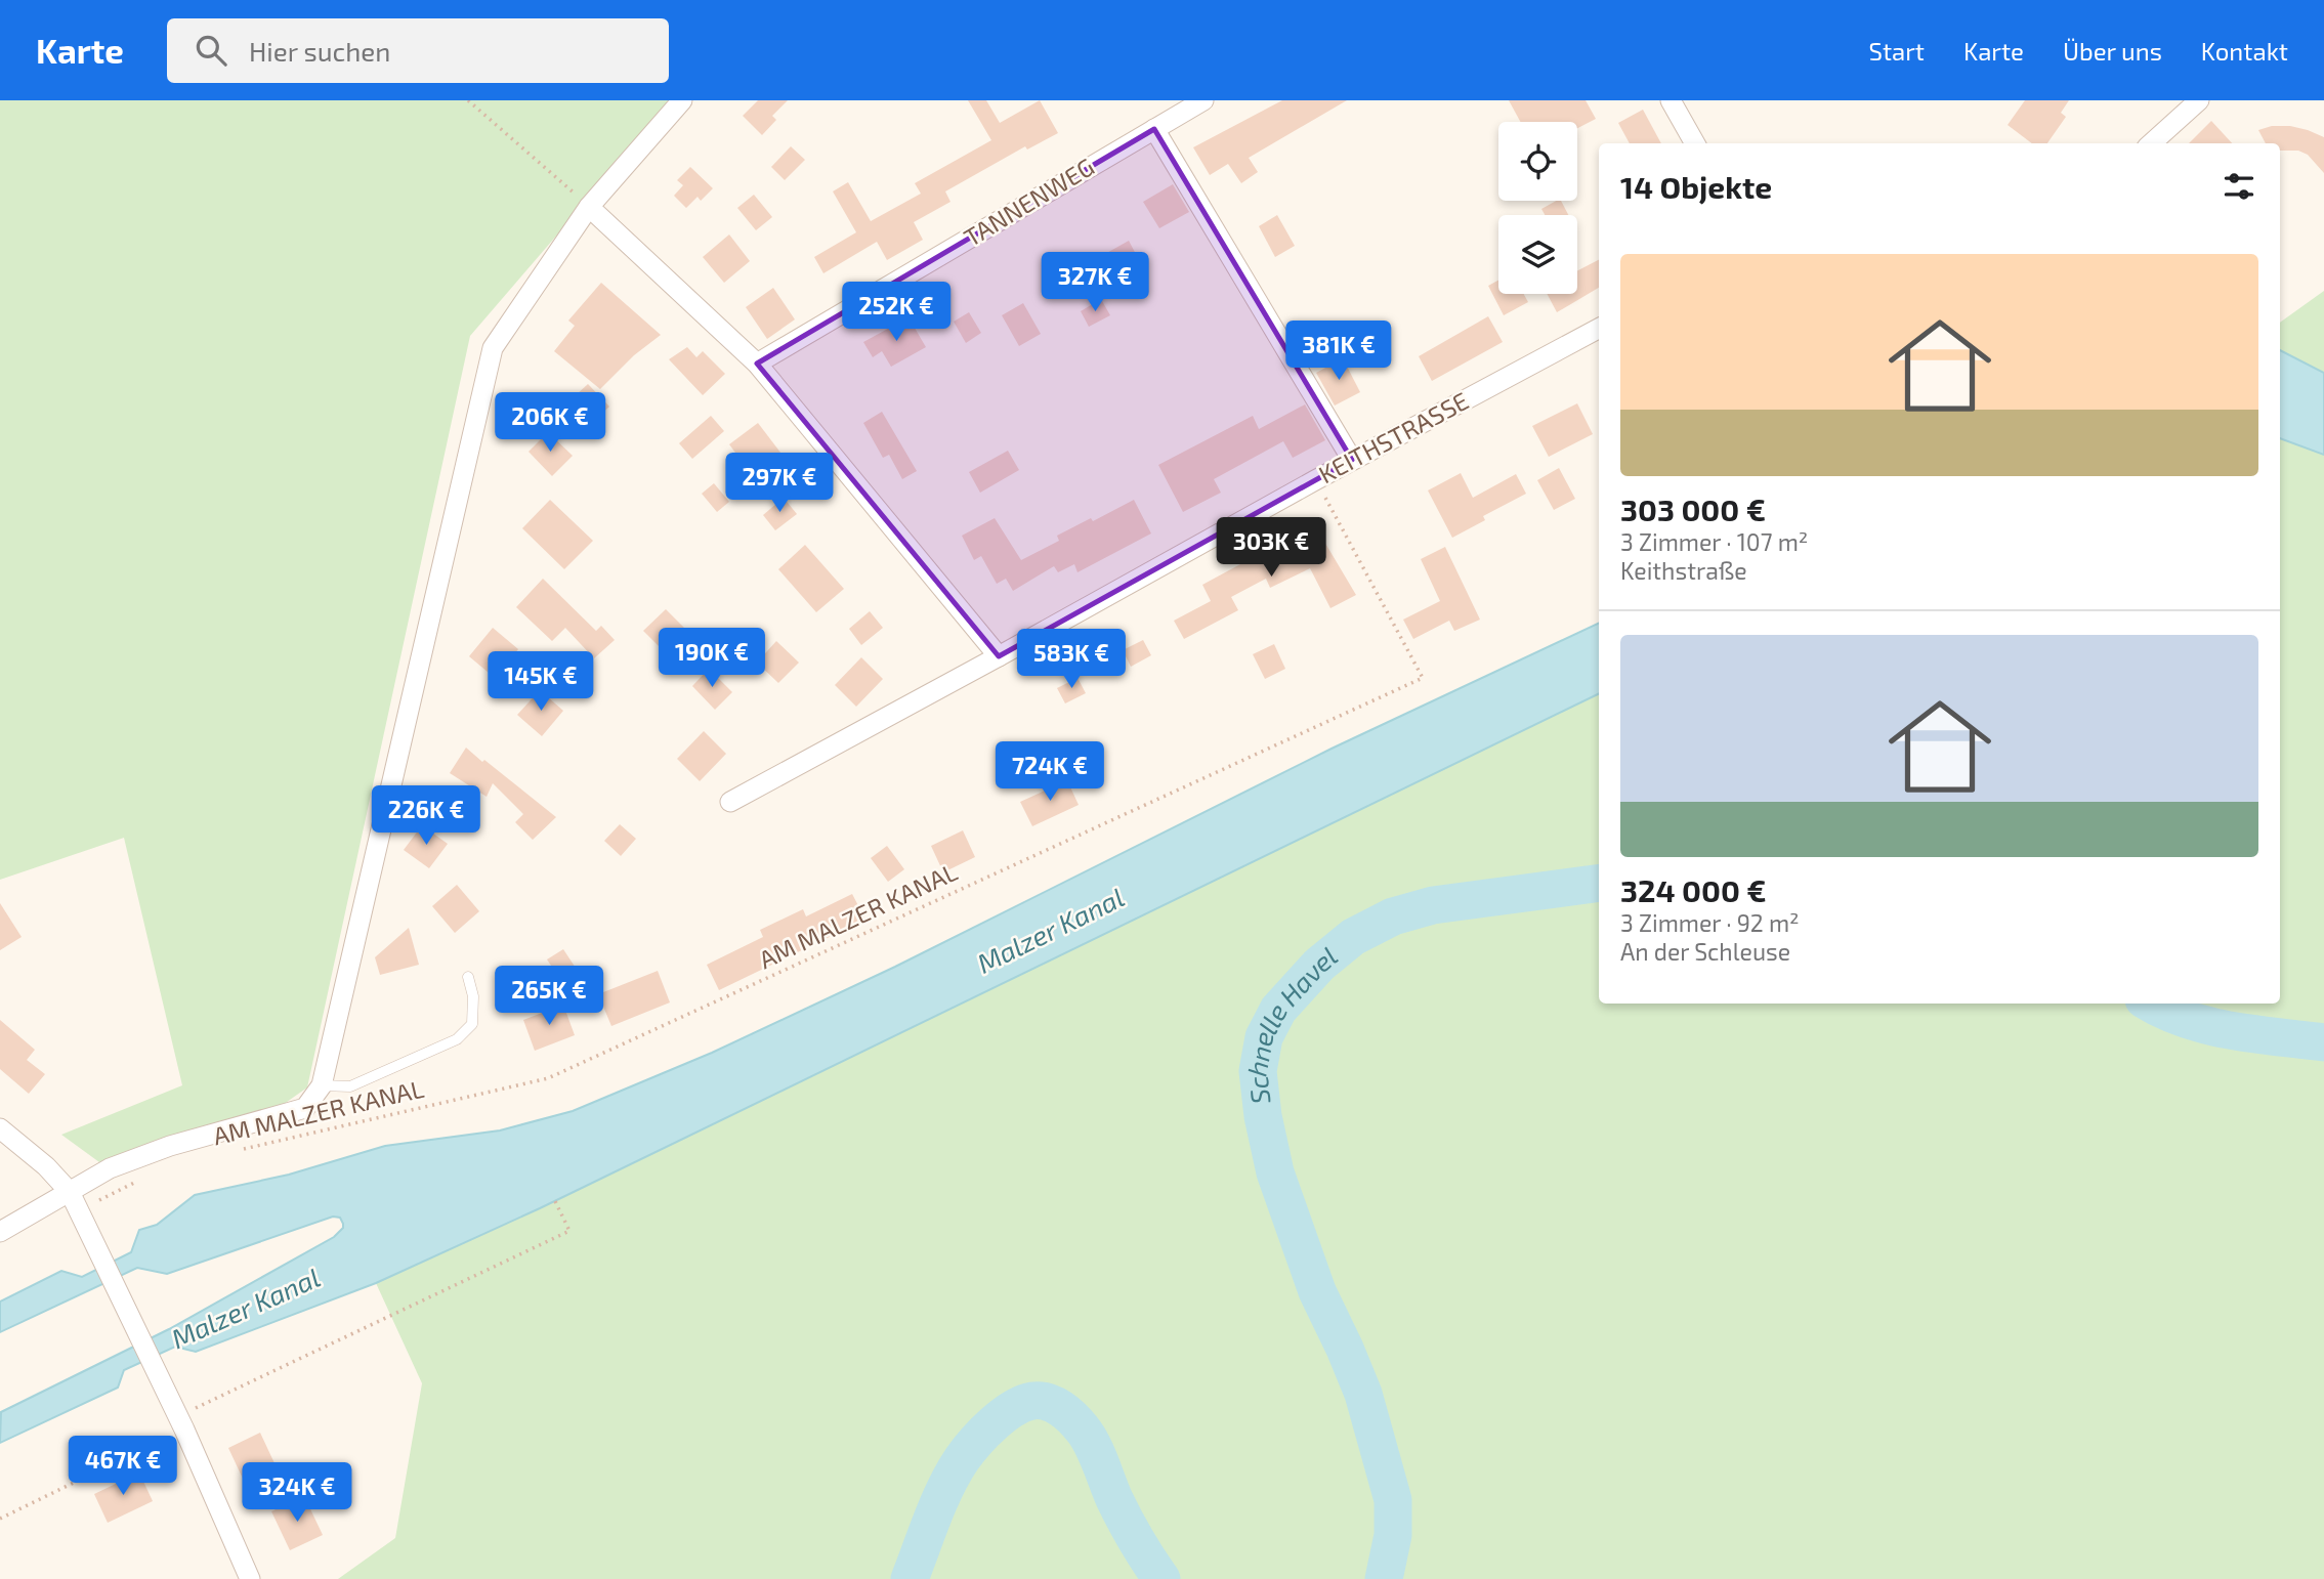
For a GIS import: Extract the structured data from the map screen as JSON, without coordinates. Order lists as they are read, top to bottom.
{
  "streets": {
    "street": ["TANNENWEG", "KEITHSTRASSE"],
    "path": ["AM MALZER KANAL"]
  },
  "crossings": [
    ["KEITHSTRASSE", "AM MALZER KANAL"]
  ],
  "water": ["Malzer Kanal", "Schnelle Havel"],
  "page": {
    "header": "Karte",
    "search": "Hier suchen",
    "nav": [
      "Start",
      "Karte",
      "Über uns",
      "Kontakt"
    ],
    "heading": "14 Objekte",
    "list": [
      {
        "name": "303 000 €",
        "note": "3 Zimmer · 107 m² · Keithstraße"
      },
      {
        "name": "324 000 €",
        "note": "3 Zimmer · 92 m² · An der Schleuse"
      }
    ],
    "price": [
      "327K €",
      "252K €",
      "381K €",
      "206K €",
      "297K €",
      "303K €",
      "190K €",
      "583K €",
      "145K €",
      "724K €",
      "226K €",
      "265K €",
      "467K €",
      "324K €"
    ]
  }
}
